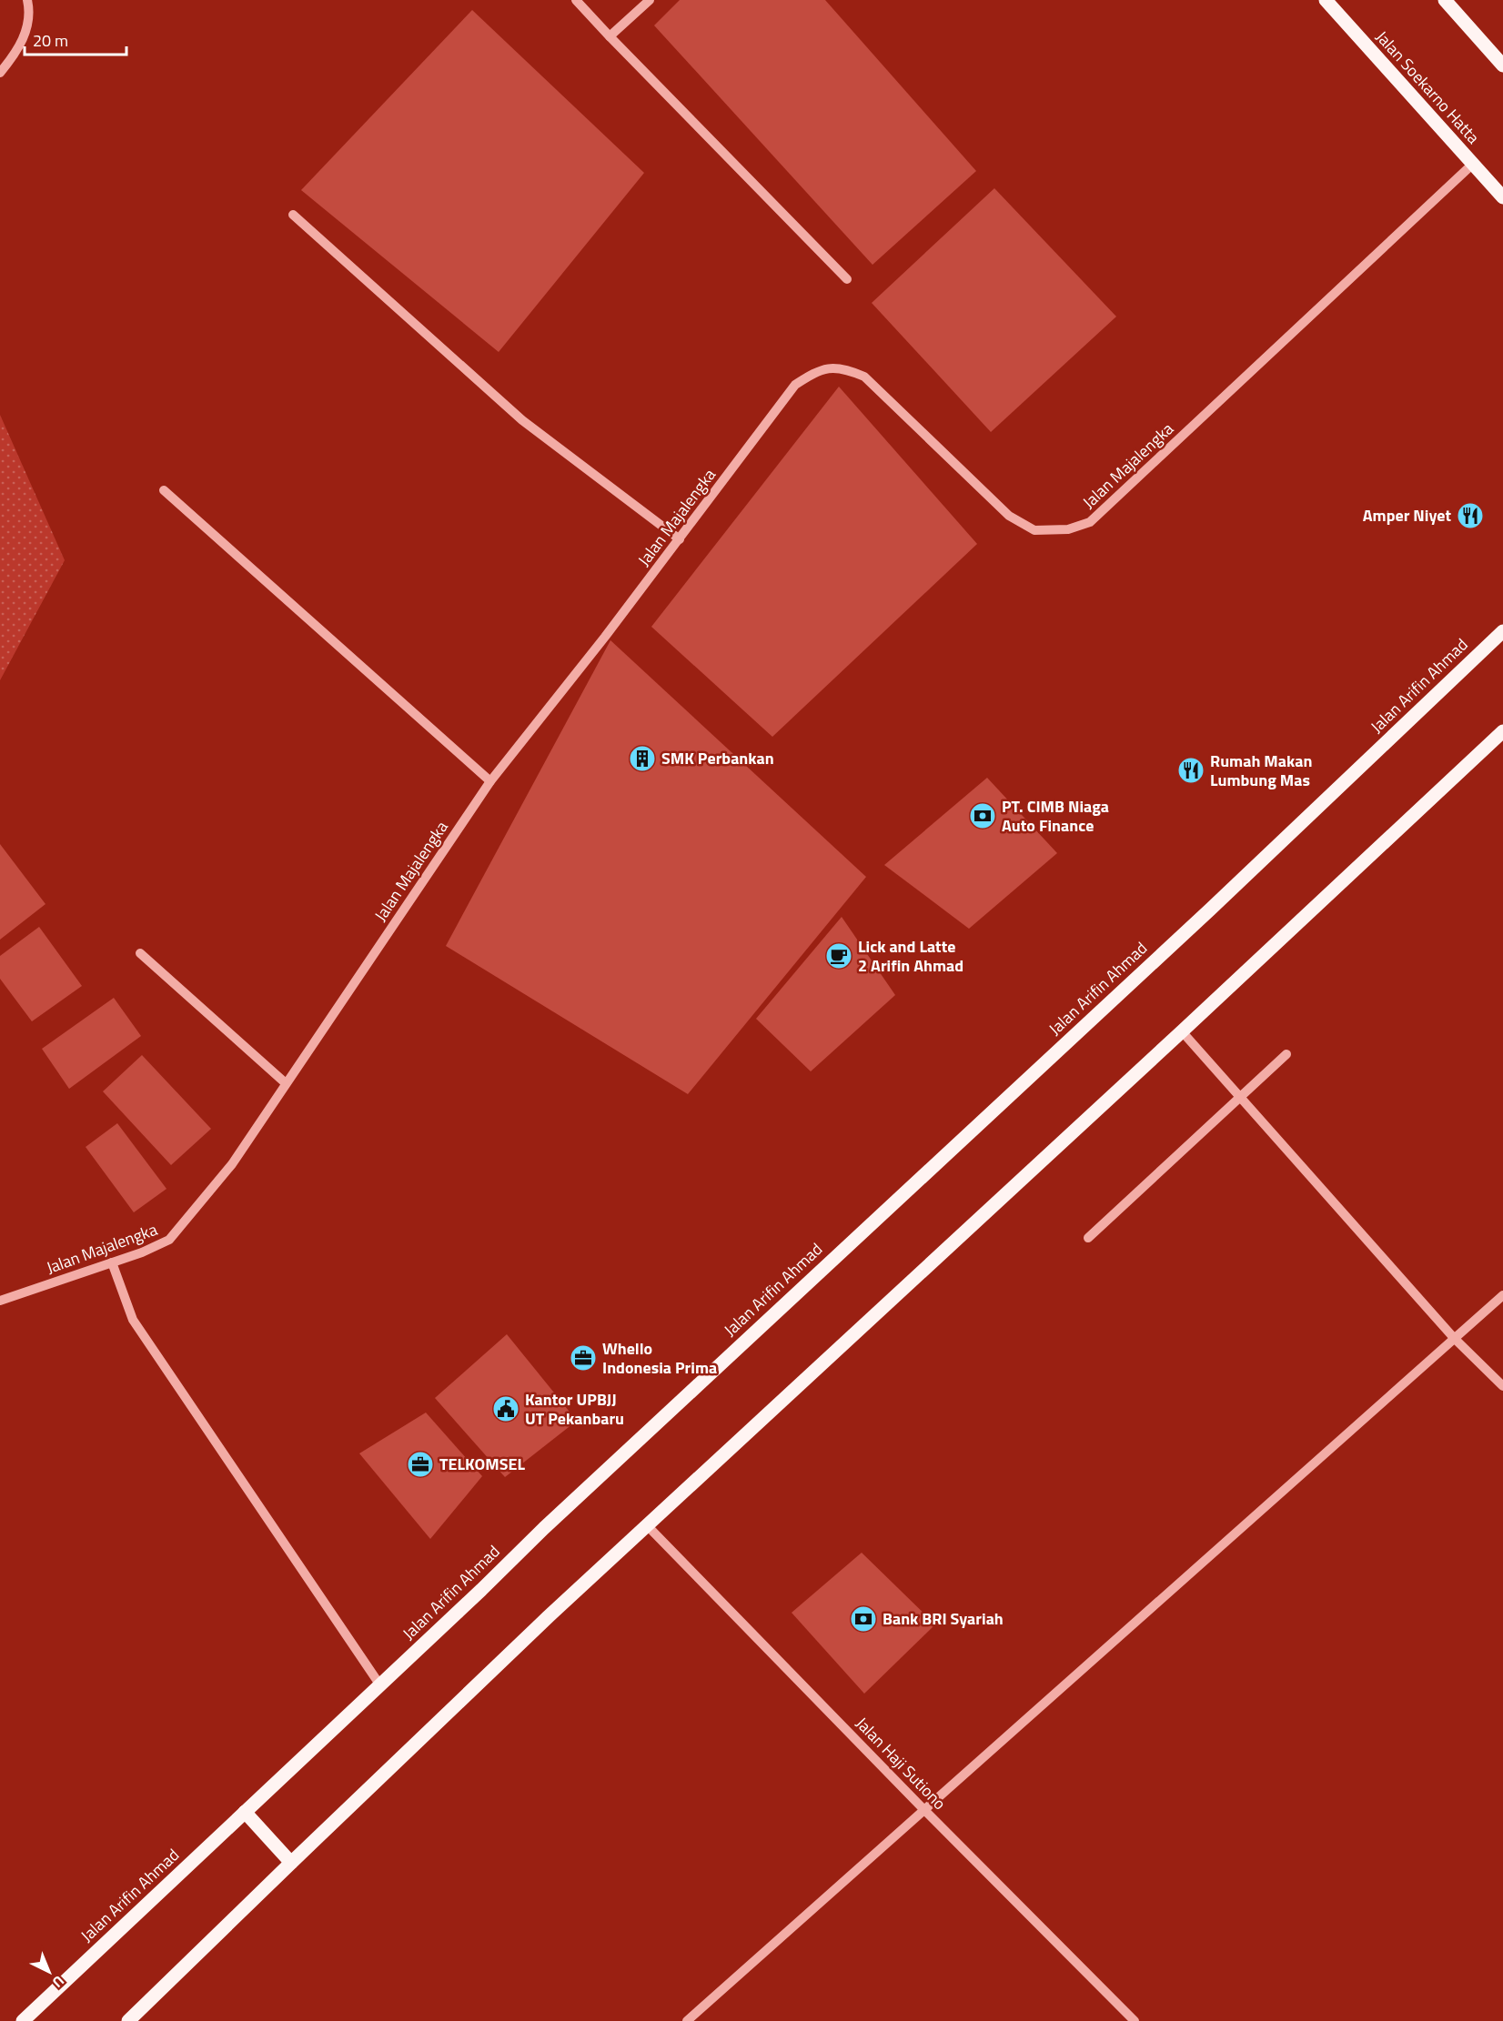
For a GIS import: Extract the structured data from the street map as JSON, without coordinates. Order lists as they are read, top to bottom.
{
  "streets": {
    "main road": ["Jalan Soekarno Hatta", "Jalan Arifin Ahmad"],
    "street": ["Jalan Majalengka", "Jalan Haji Sutiono"]
  },
  "crossings": [
    ["Jalan Soekarno Hatta", "Jalan Majalengka"]
  ],
  "places": {
    "restaurant": ["Amper Niyet", "Rumah Makan Lumbung Mas"],
    "building": ["SMK Perbankan"],
    "bank": ["PT. CIMB Niaga Auto Finance", "Bank BRI Syariah"],
    "cafe": ["Lick and Latte 2 Arifin Ahmad"],
    "office": ["Whello Indonesia Prima", "TELKOMSEL"],
    "public building": ["Kantor UPBJJ UT Pekanbaru"]
  },
  "scale_bar": "20 m",
  "north": "bottom right"
}
